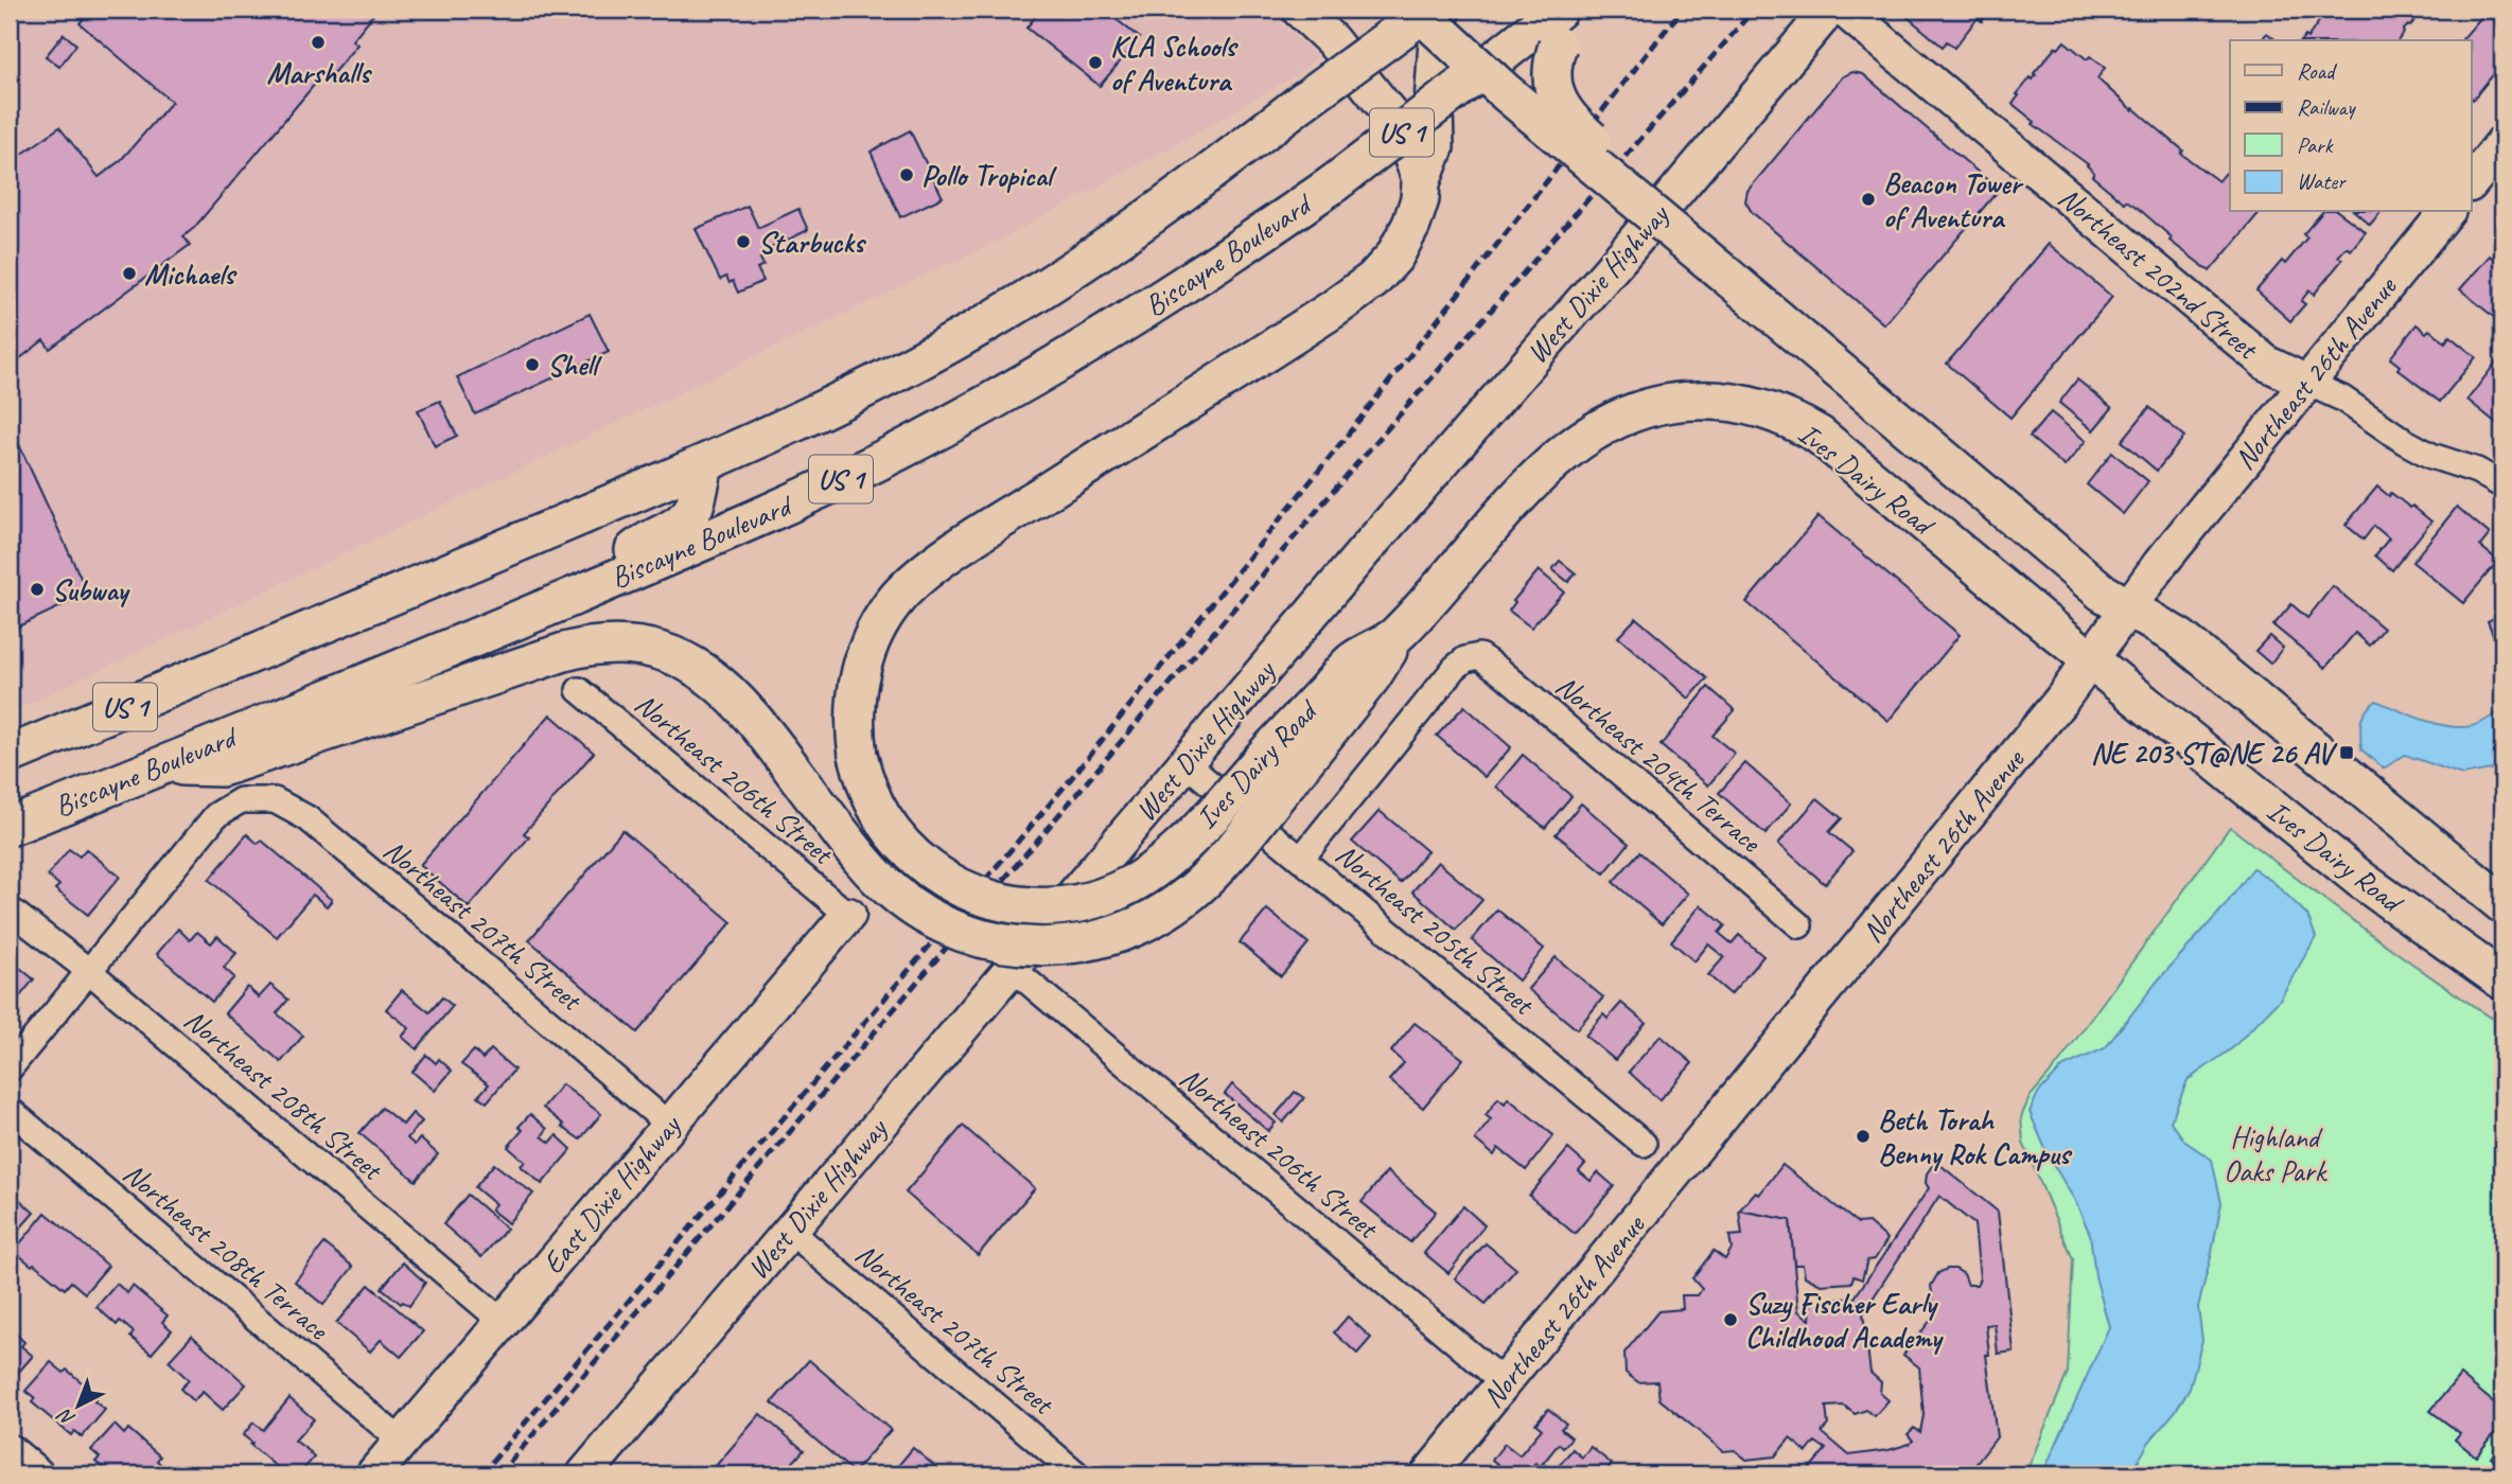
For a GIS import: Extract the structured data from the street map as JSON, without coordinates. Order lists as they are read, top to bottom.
{
  "streets": {
    "main road": [
      "US 1",
      "Biscayne Boulevard",
      "Northeast 202nd Street",
      "West Dixie Highway",
      "Northeast 26th Avenue",
      "Ives Dairy Road",
      "East Dixie Highway"
    ],
    "street": [
      "Northeast 204th Terrace",
      "Northeast 206th Street",
      "Northeast 207th Street",
      "Northeast 205th Street",
      "Northeast 208th Street",
      "Northeast 208th Terrace"
    ]
  },
  "crossings": [
    ["US 1", "Ives Dairy Road"],
    ["Northeast 202nd Street", "Northeast 26th Avenue"],
    ["West Dixie Highway", "Northeast 206th Street"],
    ["West Dixie Highway", "Northeast 207th Street"],
    ["West Dixie Highway", "Northeast 205th Street"],
    ["Northeast 26th Avenue", "Ives Dairy Road"],
    ["Northeast 26th Avenue", "Northeast 206th Street"],
    ["Northeast 204th Terrace", "Northeast 205th Street"],
    ["Northeast 206th Street", "East Dixie Highway"],
    ["Northeast 207th Street", "Northeast 208th Street"],
    ["Northeast 207th Street", "East Dixie Highway"],
    ["Northeast 208th Street", "East Dixie Highway"],
    ["East Dixie Highway", "Northeast 208th Terrace"]
  ],
  "parks": ["Highland Oaks Park"],
  "places": {
    "other": [
      "Marshalls",
      "KLA Schools of Aventura",
      "Pollo Tropical",
      "Beacon Tower of Aventura",
      "Starbucks",
      "Michaels",
      "Shell",
      "Subway",
      "Beth Torah Benny Rok Campus",
      "Suzy Fischer Early Childhood Academy"
    ],
    "transit": ["NE 203 ST@NE 26 AV"]
  },
  "legend": [
    "Road",
    "Railway",
    "Park",
    "Water"
  ],
  "north": "bottom left"
}
